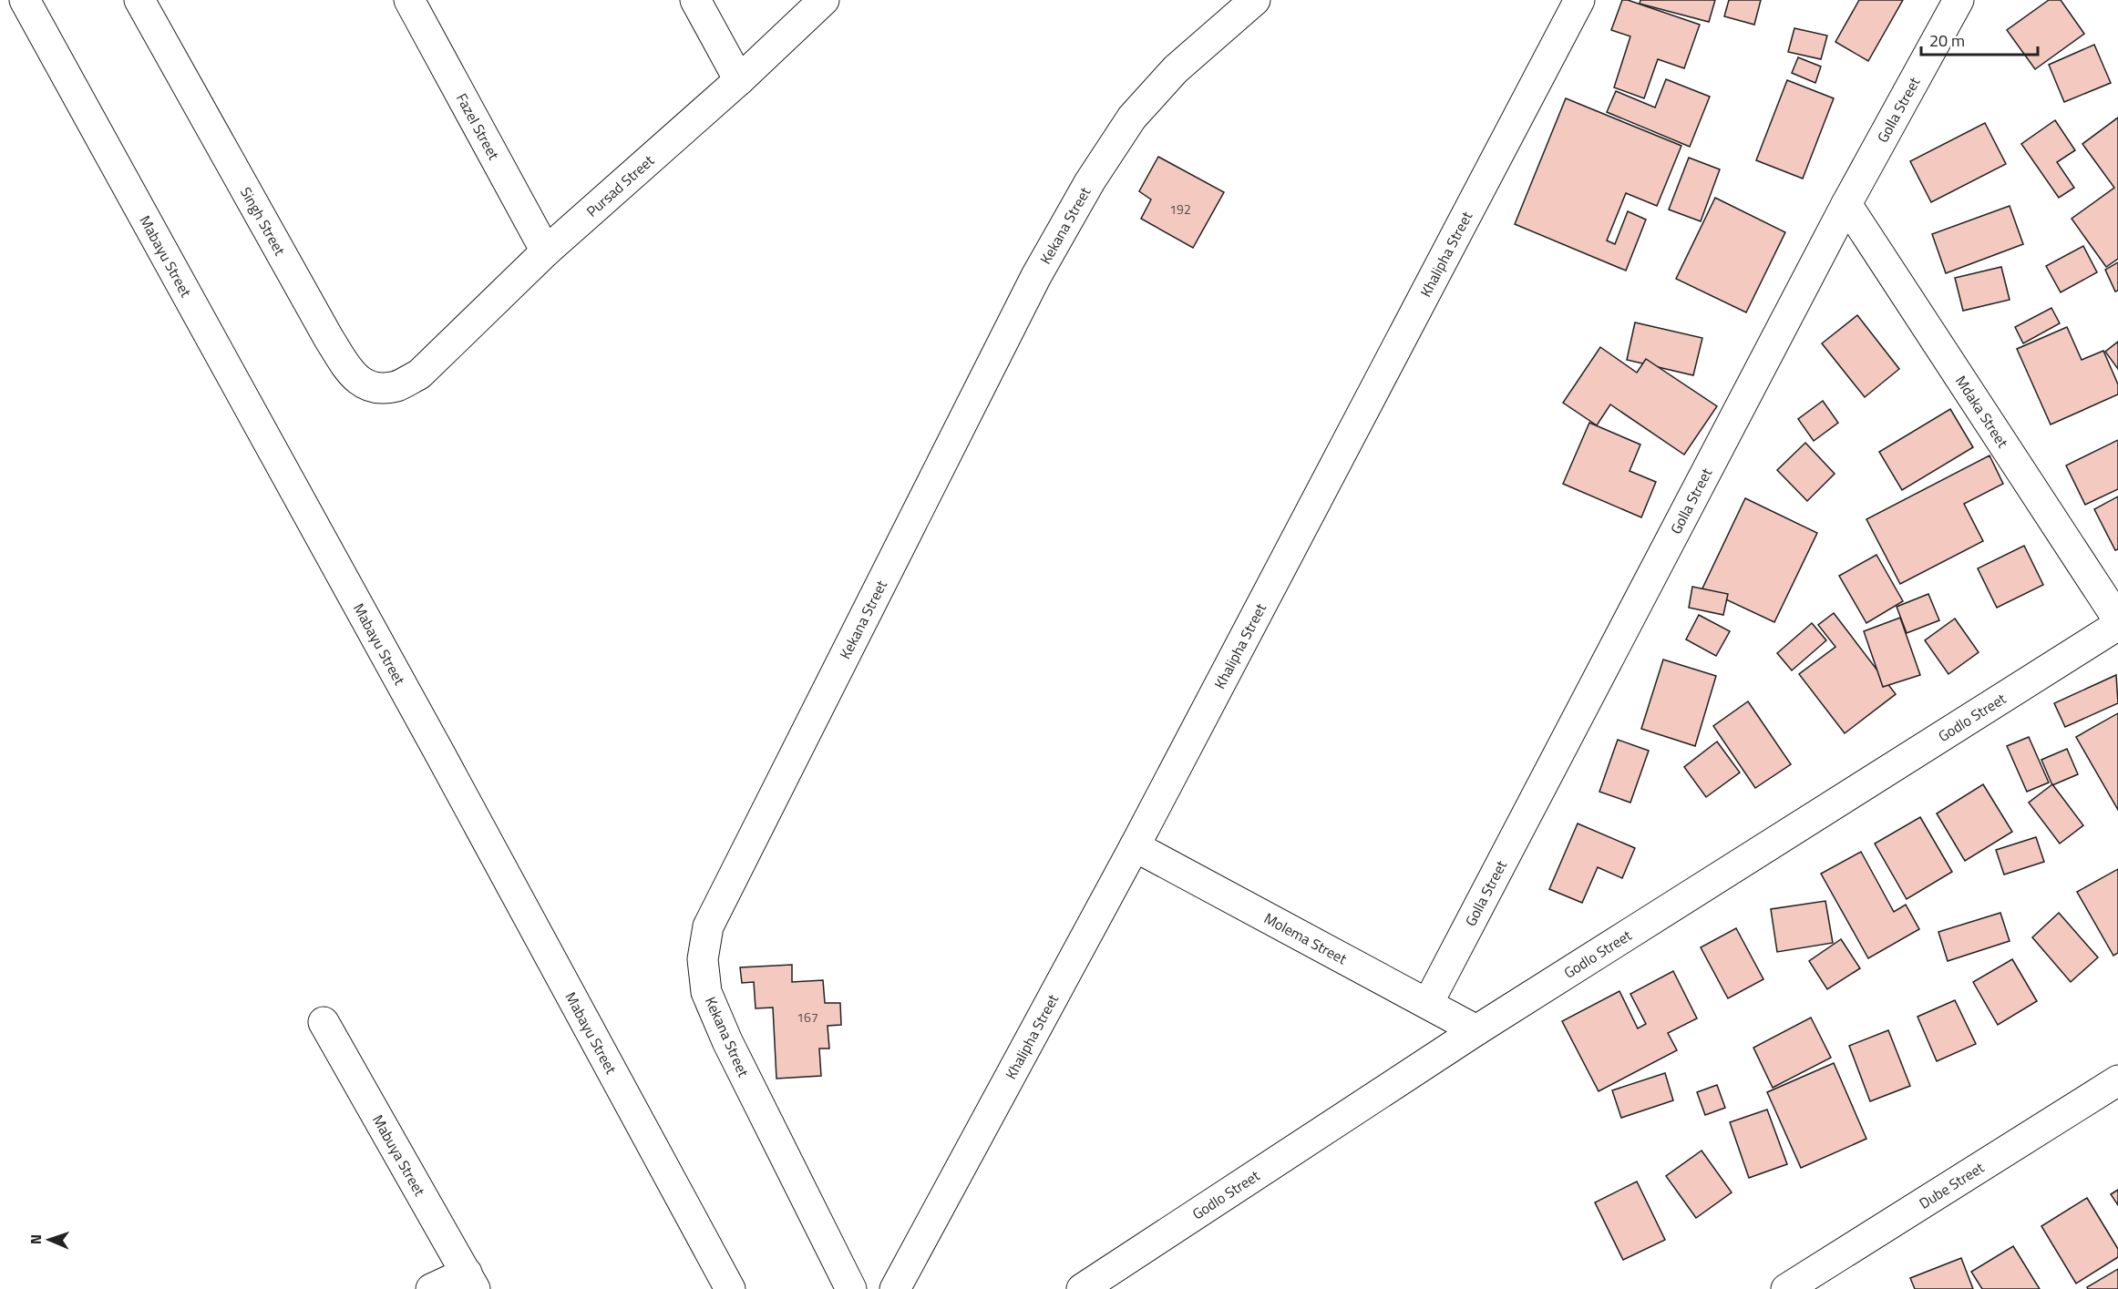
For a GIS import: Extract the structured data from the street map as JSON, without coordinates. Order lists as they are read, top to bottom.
{
  "streets": {
    "street": [
      "Golla Street",
      "Fazel Street",
      "Pursad Street",
      "Singh Street",
      "Kekana Street",
      "Khalipha Street",
      "Mabayu Street",
      "Mdaka Street",
      "Godlo Street",
      "Molema Street",
      "Mabuya Street",
      "Dube Street"
    ]
  },
  "crossings": [
    ["Golla Street", "Mdaka Street"],
    ["Golla Street", "Molema Street"],
    ["Fazel Street", "Pursad Street"],
    ["Pursad Street", "Singh Street"],
    ["Khalipha Street", "Molema Street"],
    ["Godlo Street", "Molema Street"]
  ],
  "house_numbers": ["192", "167"],
  "scale_bar": "20 m",
  "north": "left"
}
